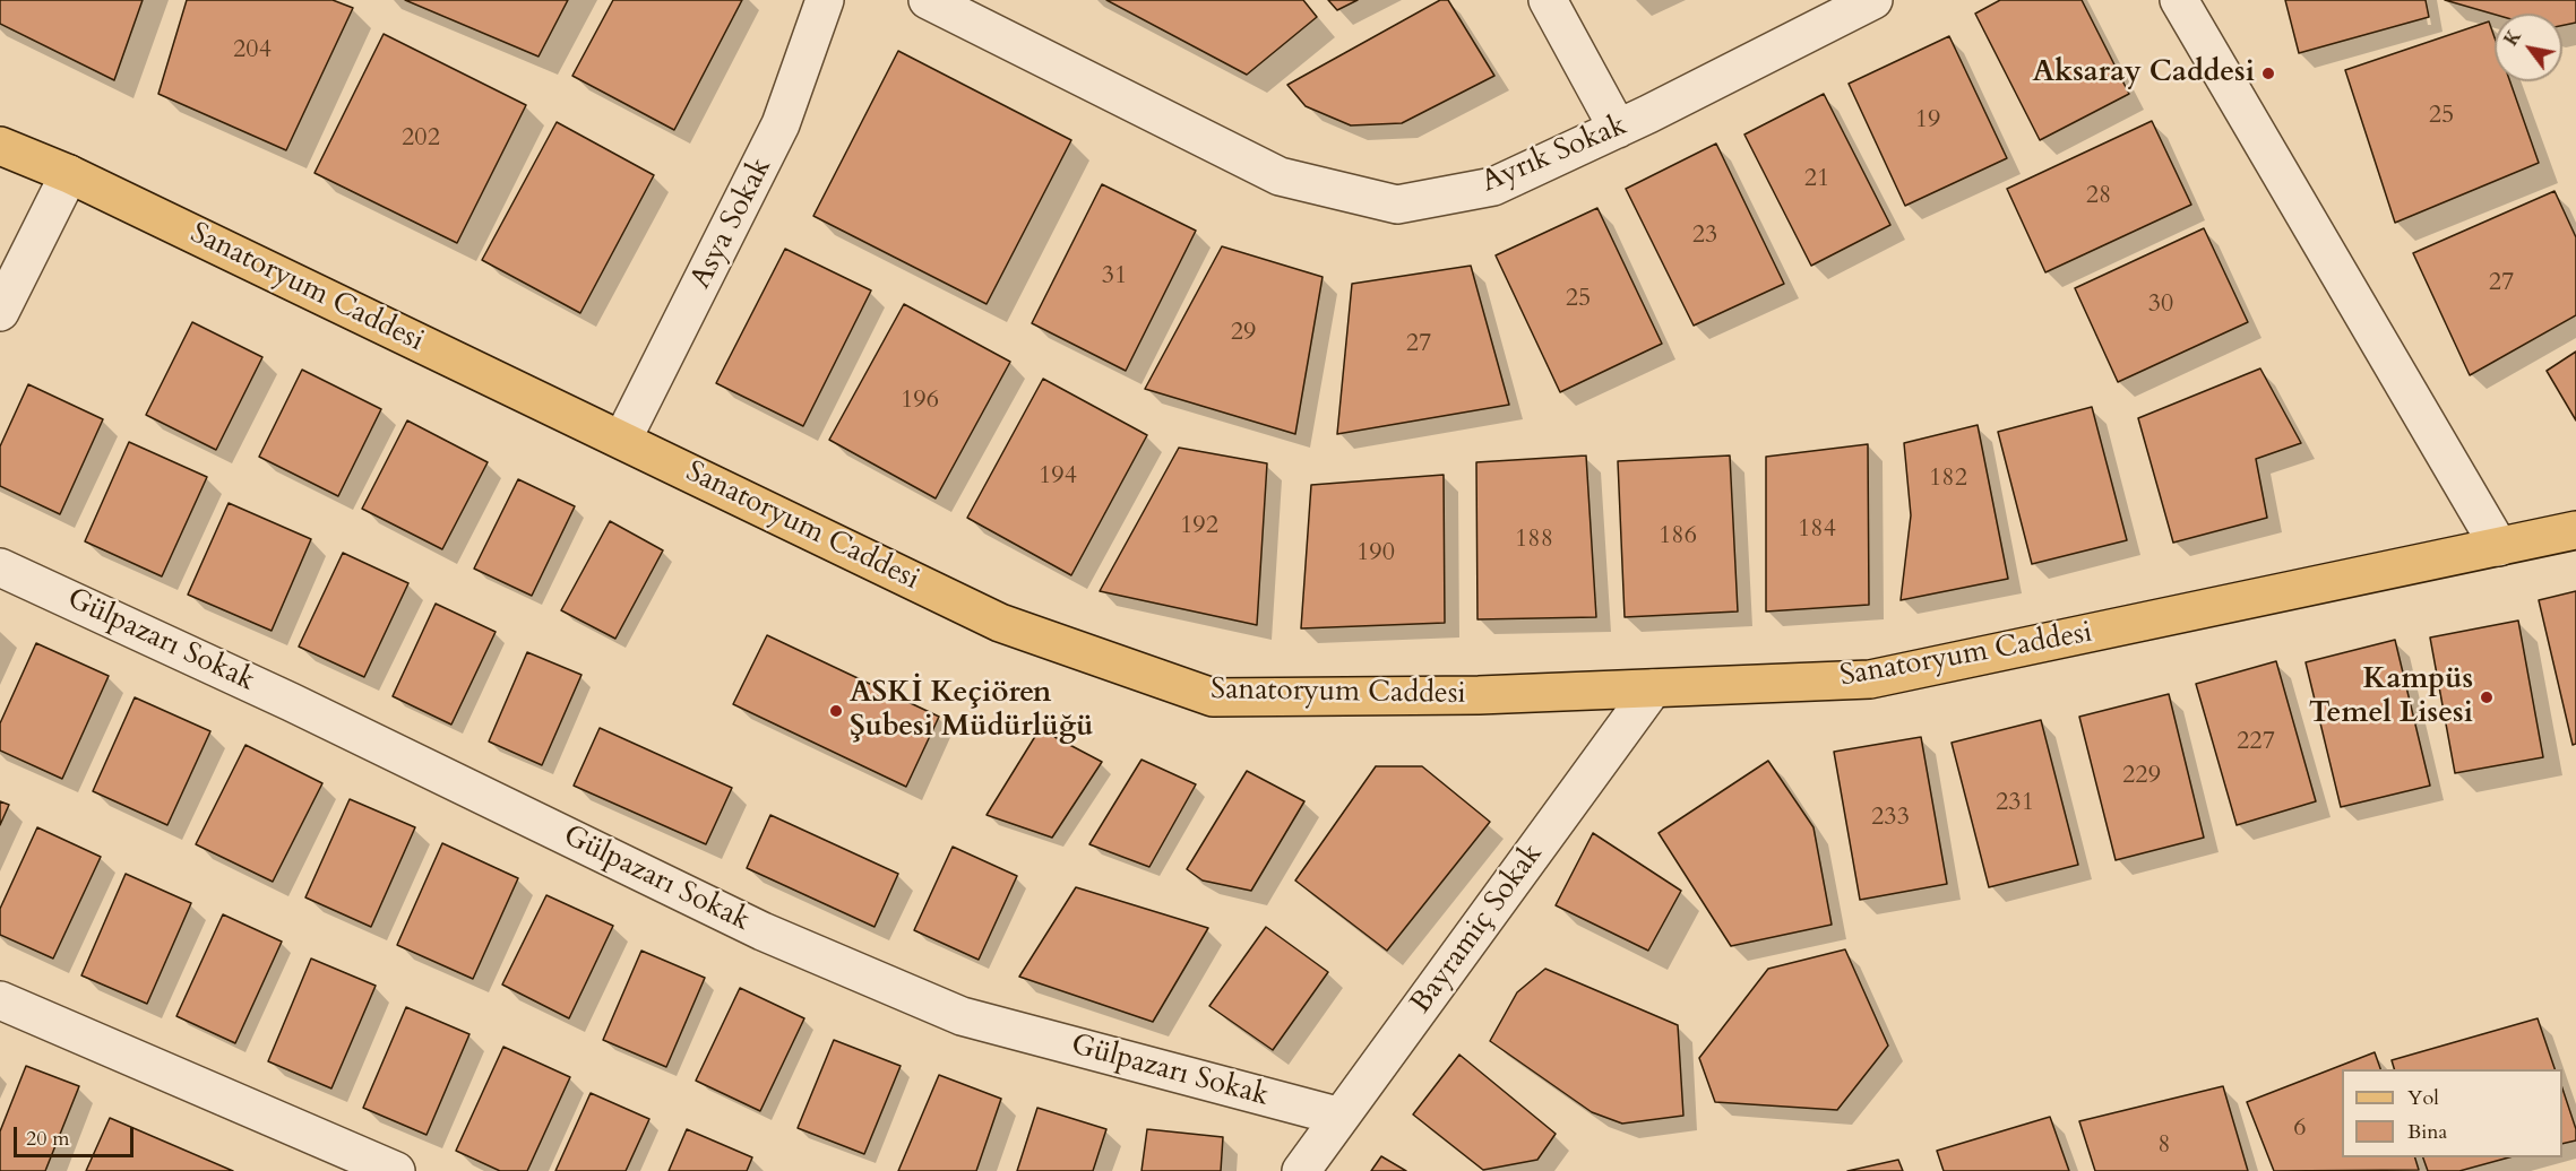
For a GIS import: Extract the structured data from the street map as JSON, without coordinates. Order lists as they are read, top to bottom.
{
  "streets": {
    "main road": ["Sanatoryum Caddesi"],
    "street": [
      "Ayrık Sokak",
      "Asya Sokak",
      "Gülpazarı Sokak",
      "Bayramiç Sokak"
    ]
  },
  "crossings": [
    ["Asya Sokak", "Sanatoryum Caddesi"],
    ["Sanatoryum Caddesi", "Bayramiç Sokak"],
    ["Gülpazarı Sokak", "Bayramiç Sokak"]
  ],
  "places": ["Aksaray Caddesi", "Kampüs Temel Lisesi", "ASKİ Keçiören Şubesi Müdürlüğü"],
  "house_numbers": [
    "204",
    "25",
    "19",
    "202",
    "21",
    "28",
    "23",
    "31",
    "27",
    "25",
    "30",
    "29",
    "27",
    "196",
    "194",
    "182",
    "192",
    "184",
    "186",
    "188",
    "190",
    "227",
    "229",
    "231",
    "233",
    "6",
    "8"
  ],
  "legend": ["Yol", "Bina"],
  "scale_bar": "20 m",
  "north": "top left"
}
